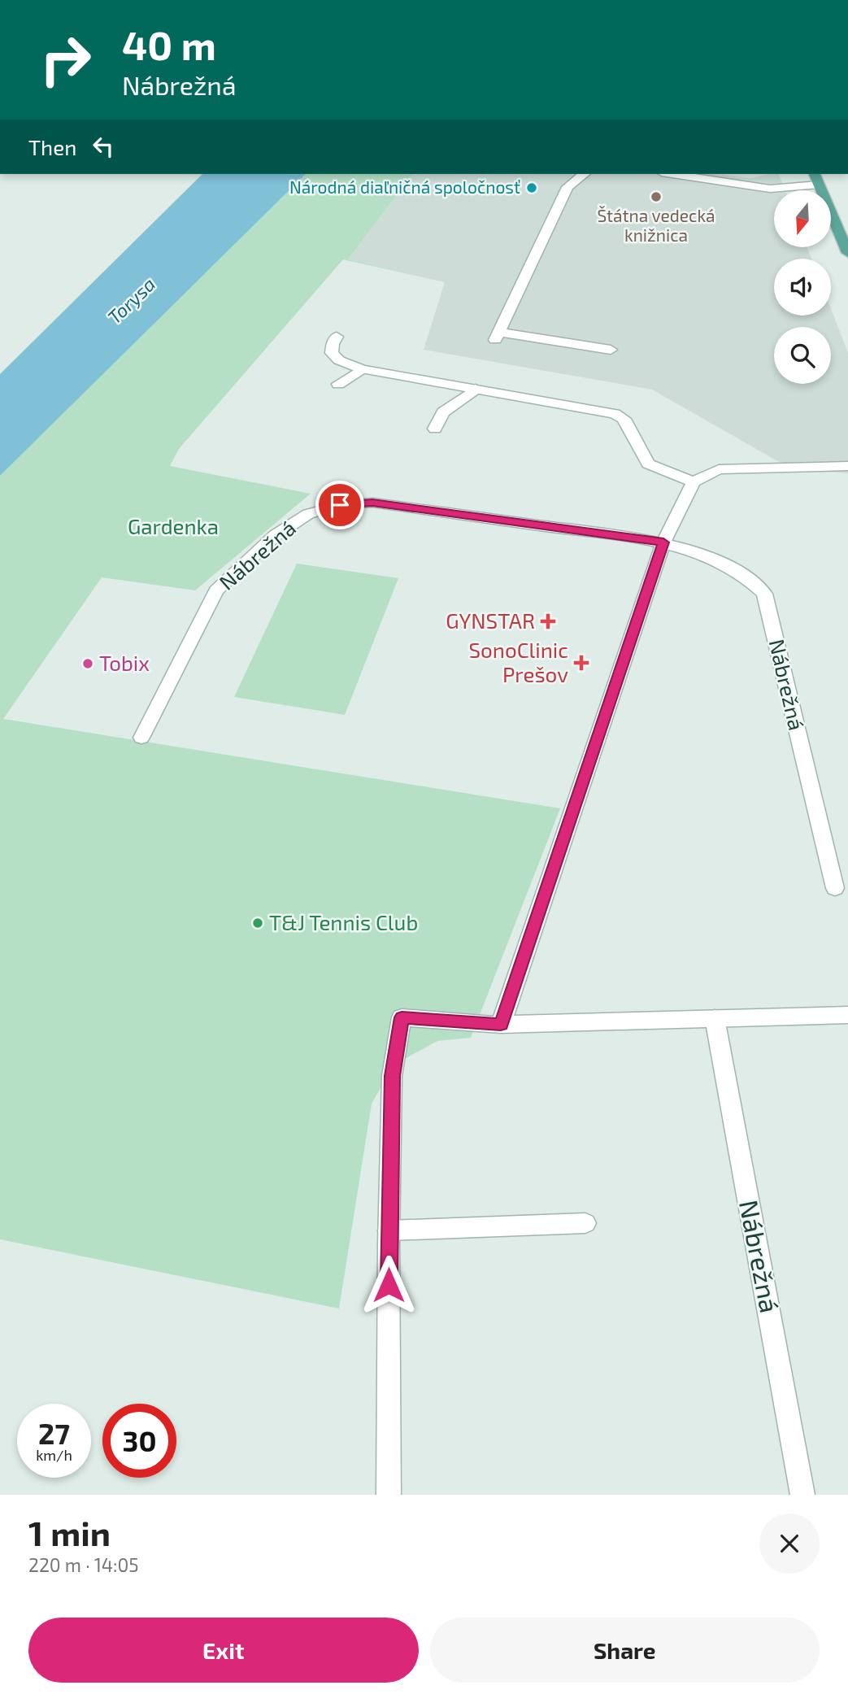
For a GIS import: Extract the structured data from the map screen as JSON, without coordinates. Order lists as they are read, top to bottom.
{
  "streets": {
    "street": ["Nábrežná"]
  },
  "water": ["Torysa"],
  "parks": ["Gardenka"],
  "places": {
    "other": [
      "Národná diaľničná spoločnosť",
      "Štátna vedecká knižnica",
      "Tobix",
      "T&J Tennis Club"
    ],
    "health": ["GYNSTAR", "SonoClinic Prešov"]
  },
  "north": "bottom",
  "page": {
    "turn": ["40 m", "Nábrežná"],
    "then": "Then",
    "speed": "27 km/h",
    "limit": "30",
    "heading": ["1 min", "220 m · 14:05"],
    "buttons": ["Exit", "Share"]
  }
}
